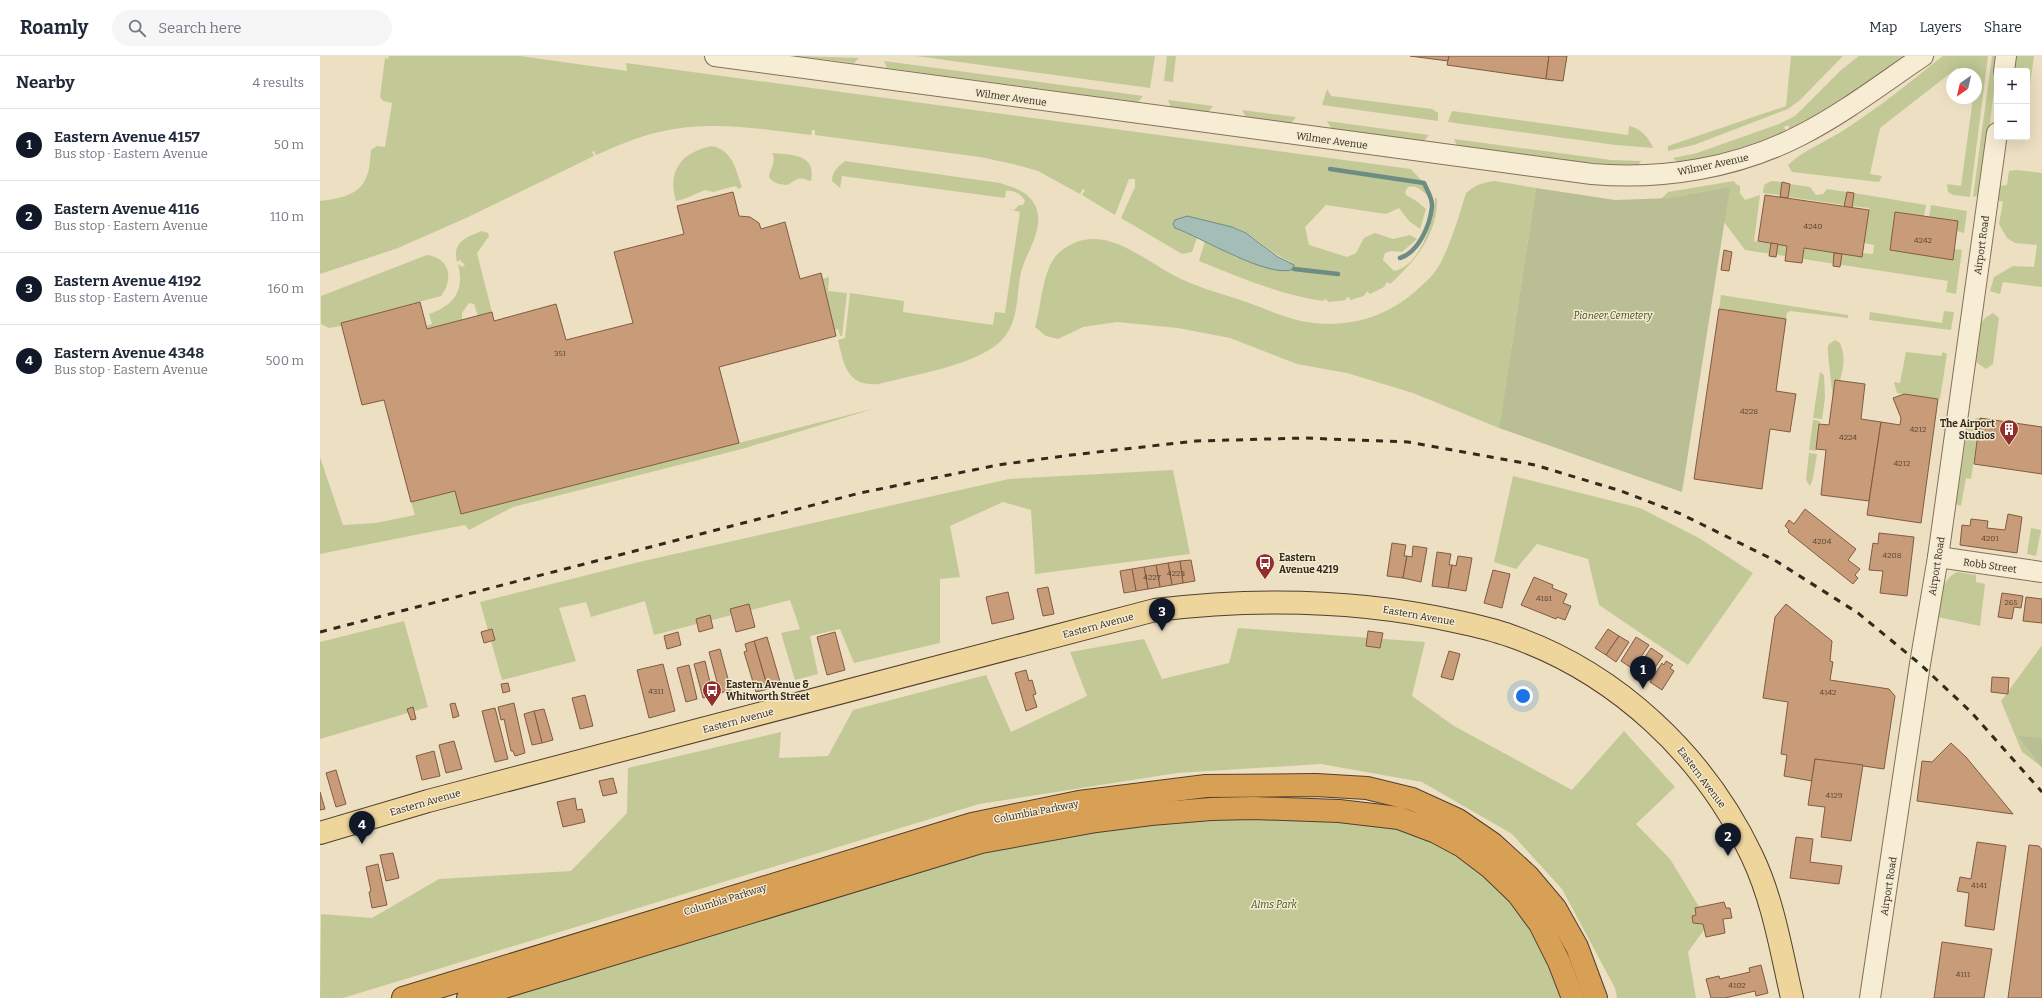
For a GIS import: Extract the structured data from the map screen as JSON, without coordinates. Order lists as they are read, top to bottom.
{
  "streets": {
    "highway": ["Columbia Parkway"],
    "main road": ["Eastern Avenue"],
    "street": ["Wilmer Avenue", "Airport Road", "Robb Street"]
  },
  "crossings": [
    ["Airport Road", "Robb Street"]
  ],
  "parks": ["Pioneer Cemetery", "Alms Park"],
  "places": {
    "building": ["The Airport Studios"],
    "bus stop": ["Eastern Avenue 4219", "Eastern Avenue & Whitworth Street"]
  },
  "house_numbers": [
    "4240",
    "4242",
    "351",
    "4228",
    "4212",
    "4224",
    "4212",
    "4201",
    "4204",
    "4208",
    "4223",
    "4227",
    "4181",
    "265",
    "4311",
    "4142",
    "4129",
    "4141",
    "4111",
    "4102"
  ],
  "north": "bottom left",
  "page": {
    "header": "Roamly",
    "search": "Search here",
    "nav": ["Map", "Layers", "Share"],
    "heading": ["Nearby", "4 results"],
    "map_buttons": ["+", "−"],
    "list": [
      {
        "mark": "1",
        "name": "Eastern Avenue 4157",
        "note": "Bus stop · Eastern Avenue",
        "value": "50 m"
      },
      {
        "mark": "2",
        "name": "Eastern Avenue 4116",
        "note": "Bus stop · Eastern Avenue",
        "value": "110 m"
      },
      {
        "mark": "3",
        "name": "Eastern Avenue 4192",
        "note": "Bus stop · Eastern Avenue",
        "value": "160 m"
      },
      {
        "mark": "4",
        "name": "Eastern Avenue 4348",
        "note": "Bus stop · Eastern Avenue",
        "value": "500 m"
      }
    ],
    "pins": [
      "3",
      "1",
      "4",
      "2"
    ]
  }
}
